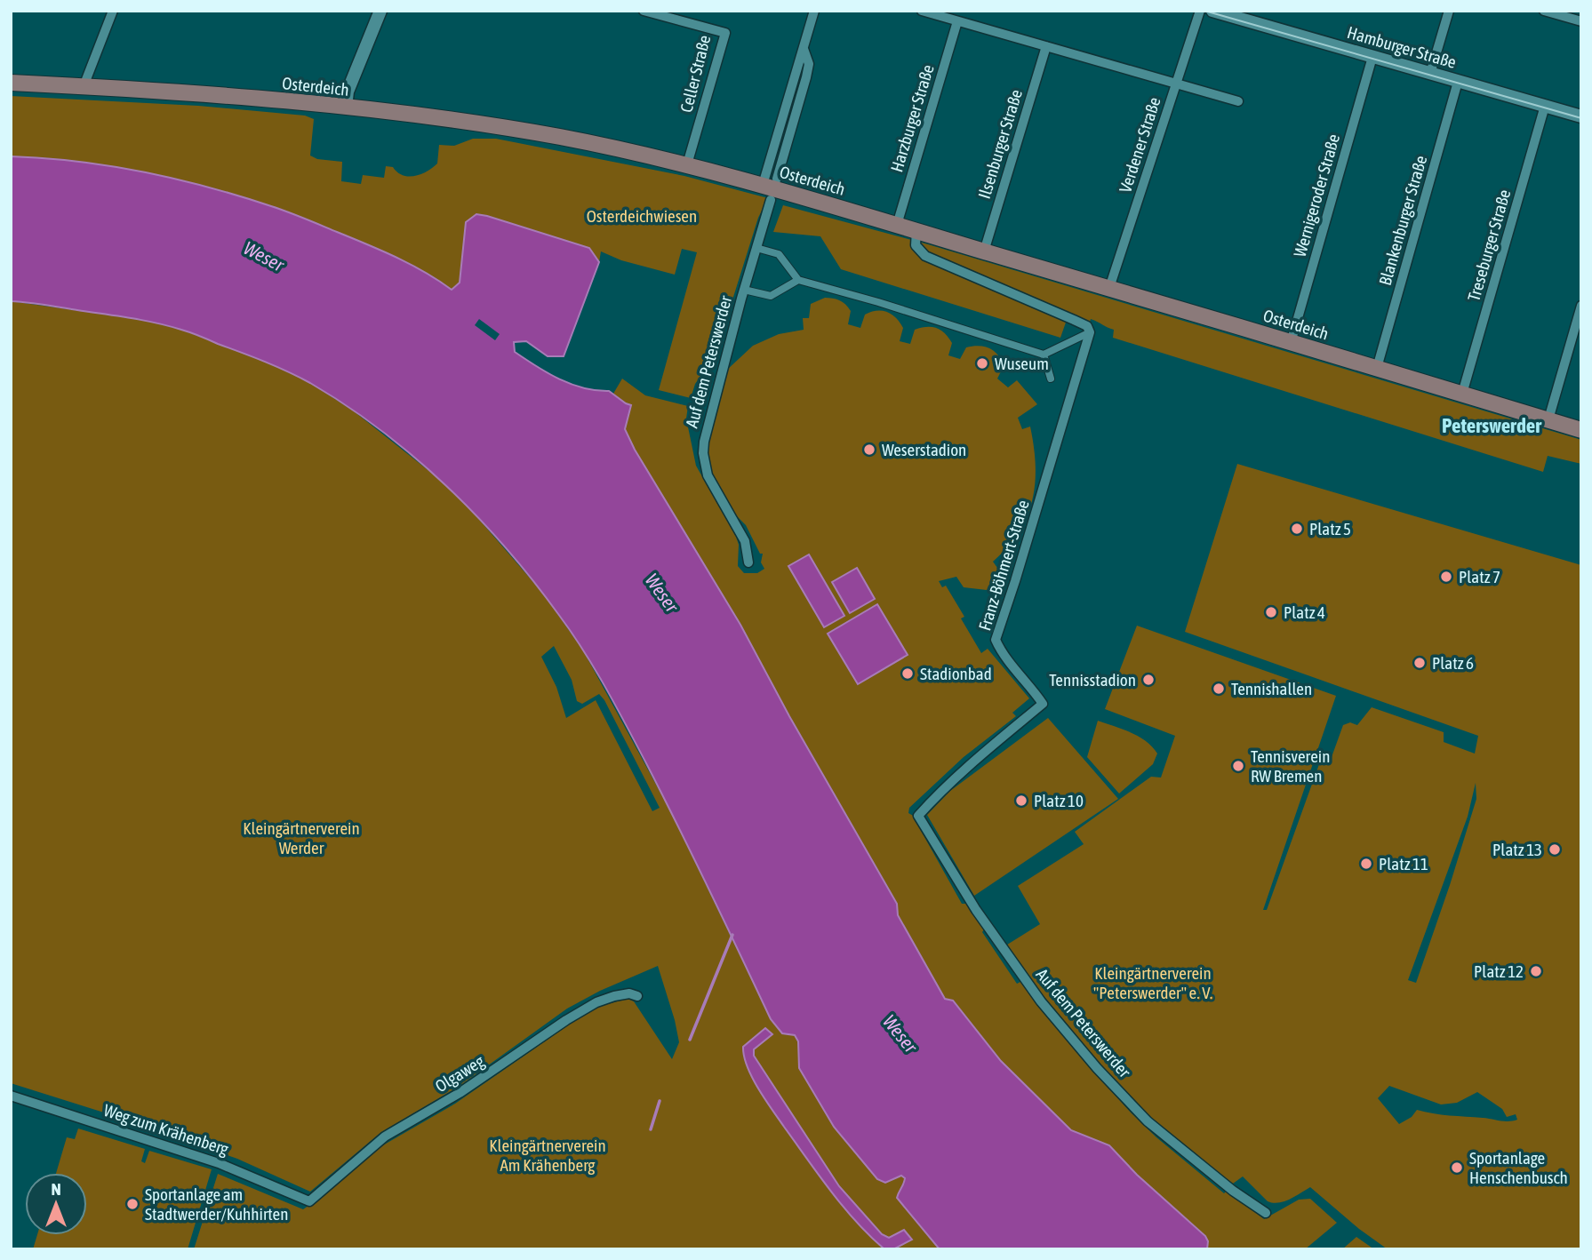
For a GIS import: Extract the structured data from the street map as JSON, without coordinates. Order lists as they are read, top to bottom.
{
  "streets": {
    "main road": ["Osterdeich"],
    "street": [
      "Hamburger Straße",
      "Celler Straße",
      "Harzburger Straße",
      "Ilsenburger Straße",
      "Verdener Straße",
      "Wernigeroder Straße",
      "Blankenburger Straße",
      "Treseburger Straße",
      "Auf dem Peterswerder",
      "Franz-Böhmert-Straße",
      "Olgaweg",
      "Weg zum Krähenberg"
    ]
  },
  "crossings": [
    ["Hamburger Straße", "Wernigeroder Straße"],
    ["Hamburger Straße", "Blankenburger Straße"],
    ["Hamburger Straße", "Treseburger Straße"],
    ["Celler Straße", "Osterdeich"],
    ["Osterdeich", "Harzburger Straße"],
    ["Osterdeich", "Ilsenburger Straße"],
    ["Osterdeich", "Verdener Straße"],
    ["Osterdeich", "Wernigeroder Straße"],
    ["Osterdeich", "Blankenburger Straße"],
    ["Osterdeich", "Treseburger Straße"],
    ["Auf dem Peterswerder", "Franz-Böhmert-Straße"],
    ["Olgaweg", "Weg zum Krähenberg"]
  ],
  "districts": ["Peterswerder"],
  "water": ["Weser"],
  "parks": [
    "Osterdeichwiesen",
    "Kleingärtnerverein Werder",
    "Kleingärtnerverein \"Peterswerder\" e. V.",
    "Kleingärtnerverein Am Krähenberg"
  ],
  "places": [
    "Wuseum",
    "Weserstadion",
    "Platz 5",
    "Platz 7",
    "Platz 4",
    "Platz 6",
    "Stadionbad",
    "Tennisstadion",
    "Tennishallen",
    "Tennisverein RW Bremen",
    "Platz 10",
    "Platz 13",
    "Platz 11",
    "Platz 12",
    "Sportanlage Henschenbusch",
    "Sportanlage am Stadtwerder/Kuhhirten"
  ],
  "north": "top"
}
